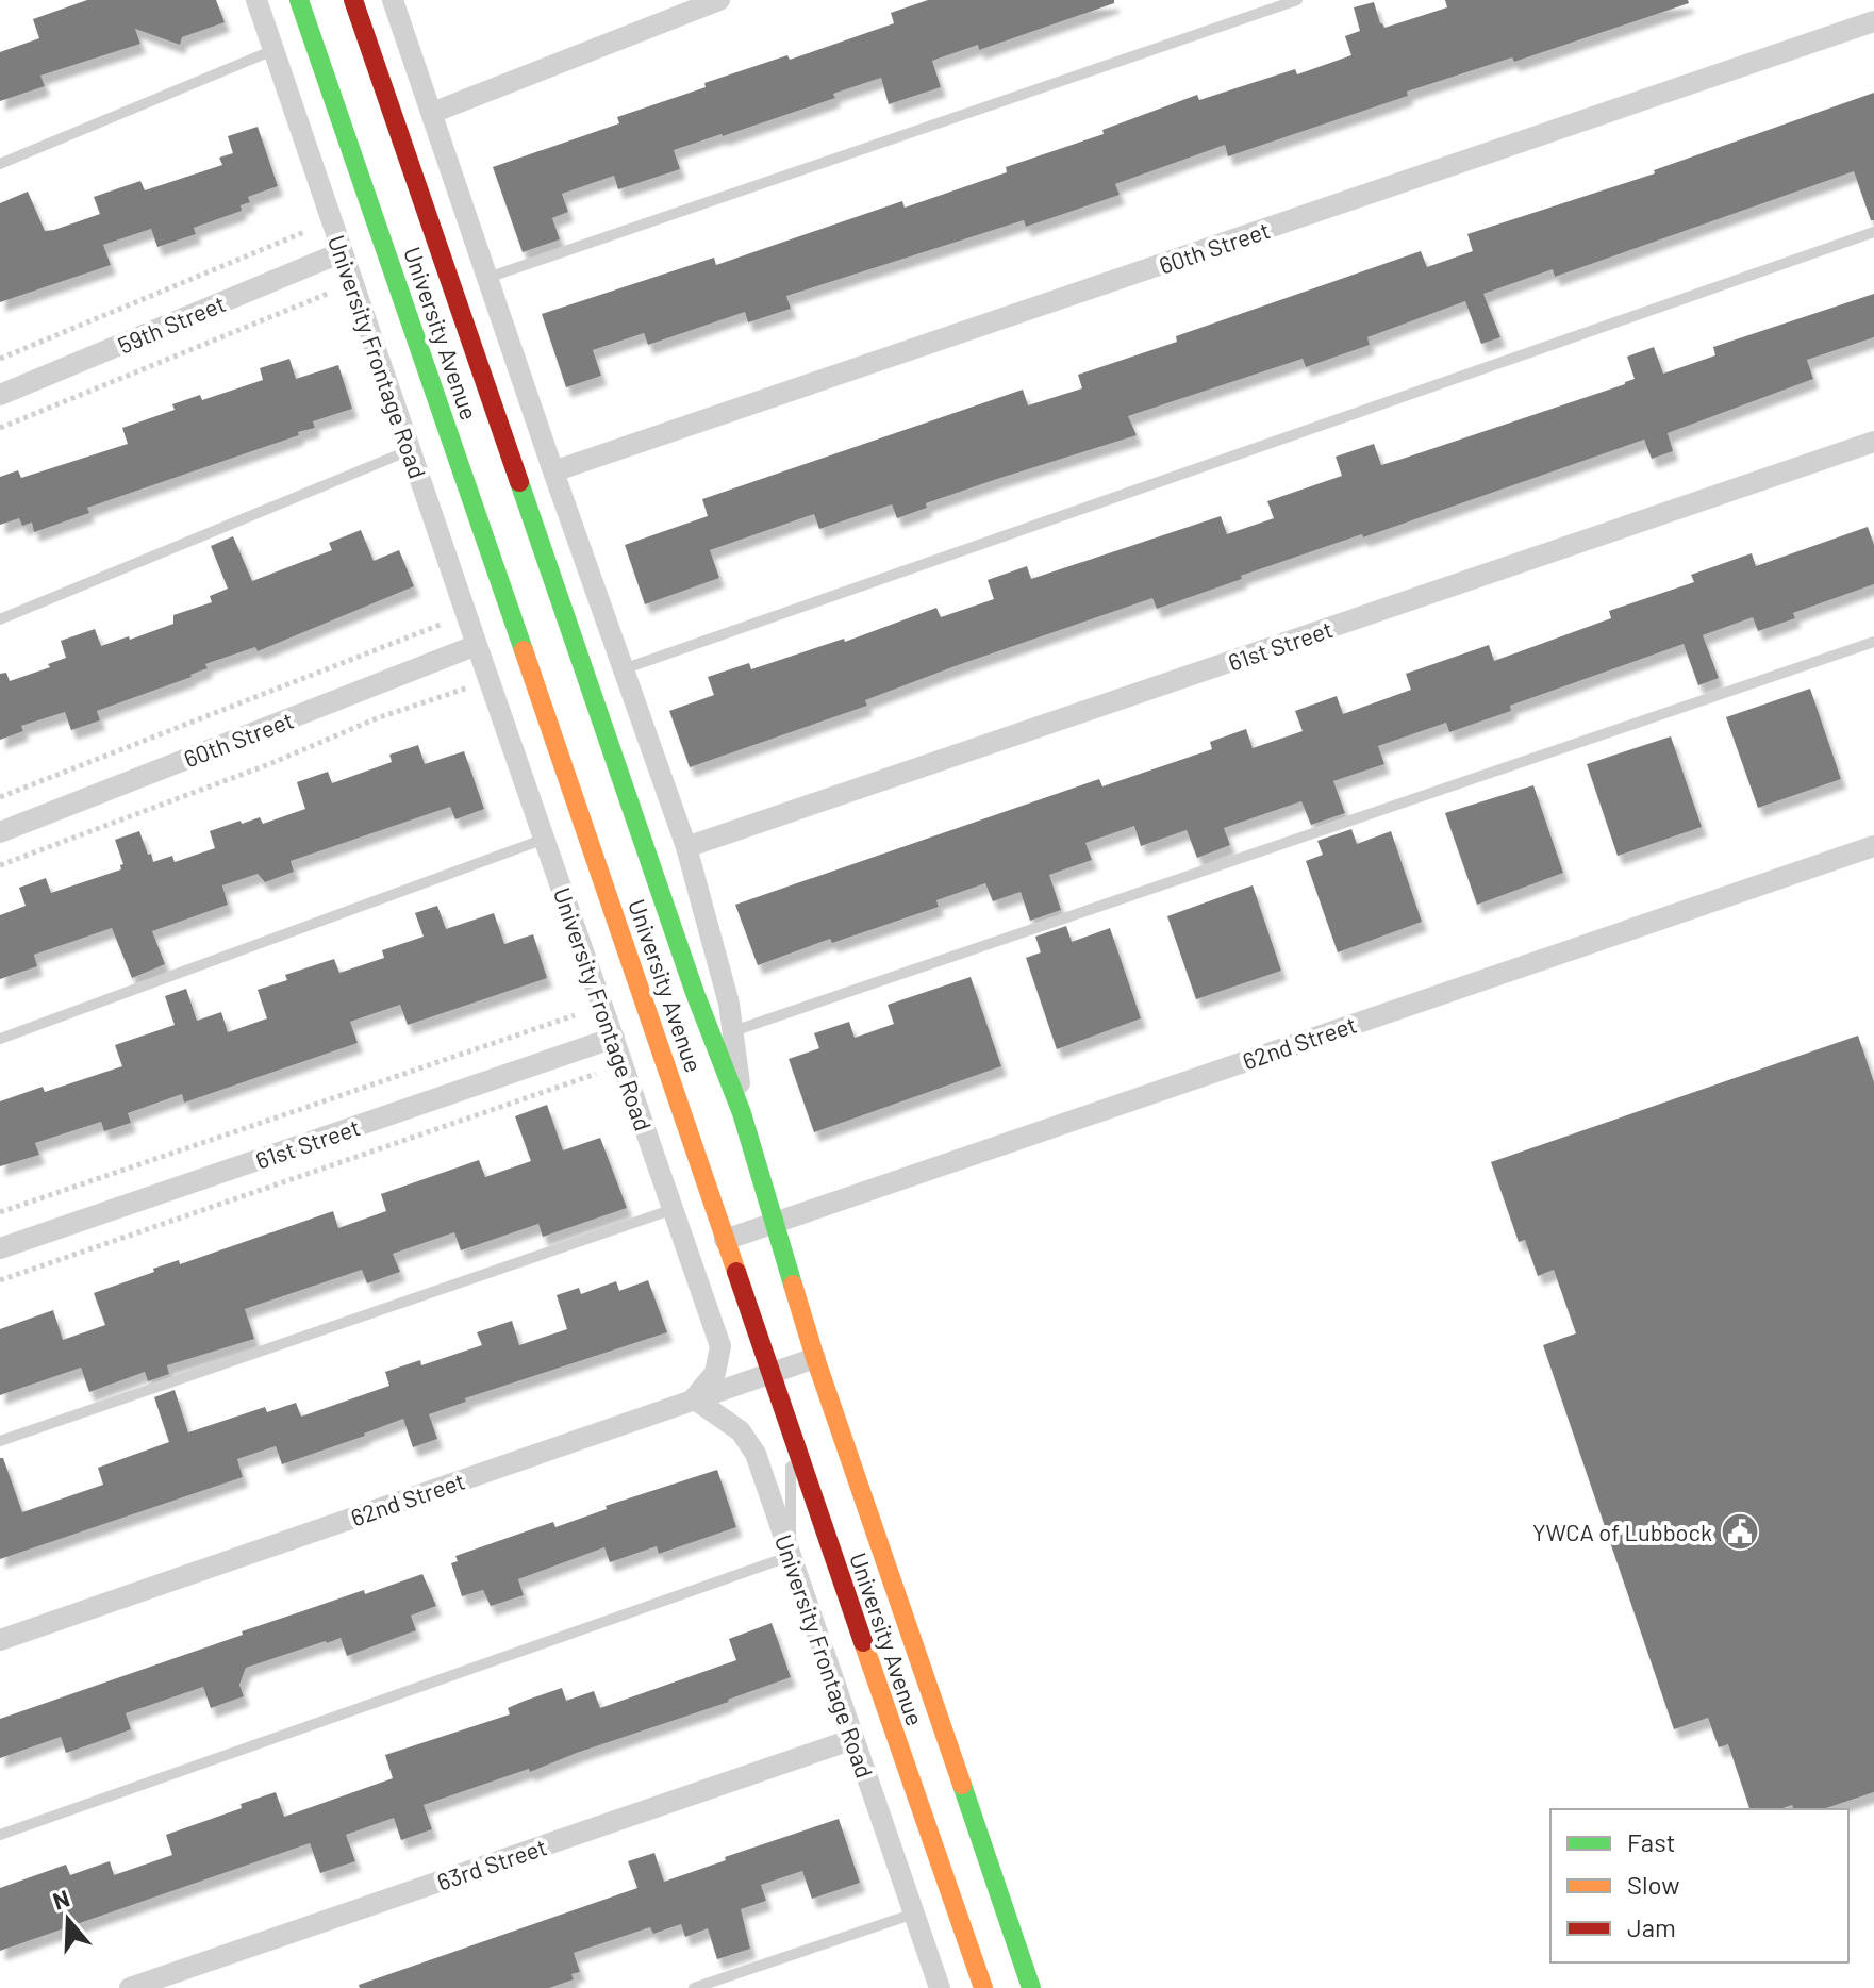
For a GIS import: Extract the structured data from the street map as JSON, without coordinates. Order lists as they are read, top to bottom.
{
  "streets": {
    "main road": ["University Avenue"],
    "street": [
      "60th Street",
      "59th Street",
      "University Frontage Road",
      "61st Street",
      "62nd Street",
      "63rd Street"
    ]
  },
  "crossings": [
    ["60th Street", "University Frontage Road"],
    ["59th Street", "University Frontage Road"],
    ["University Avenue", "62nd Street"],
    ["University Frontage Road", "61st Street"],
    ["University Frontage Road", "62nd Street"],
    ["University Frontage Road", "63rd Street"]
  ],
  "places": {
    "public building": ["YWCA of Lubbock"]
  },
  "legend": ["Fast", "Slow", "Jam"],
  "north": "top"
}
